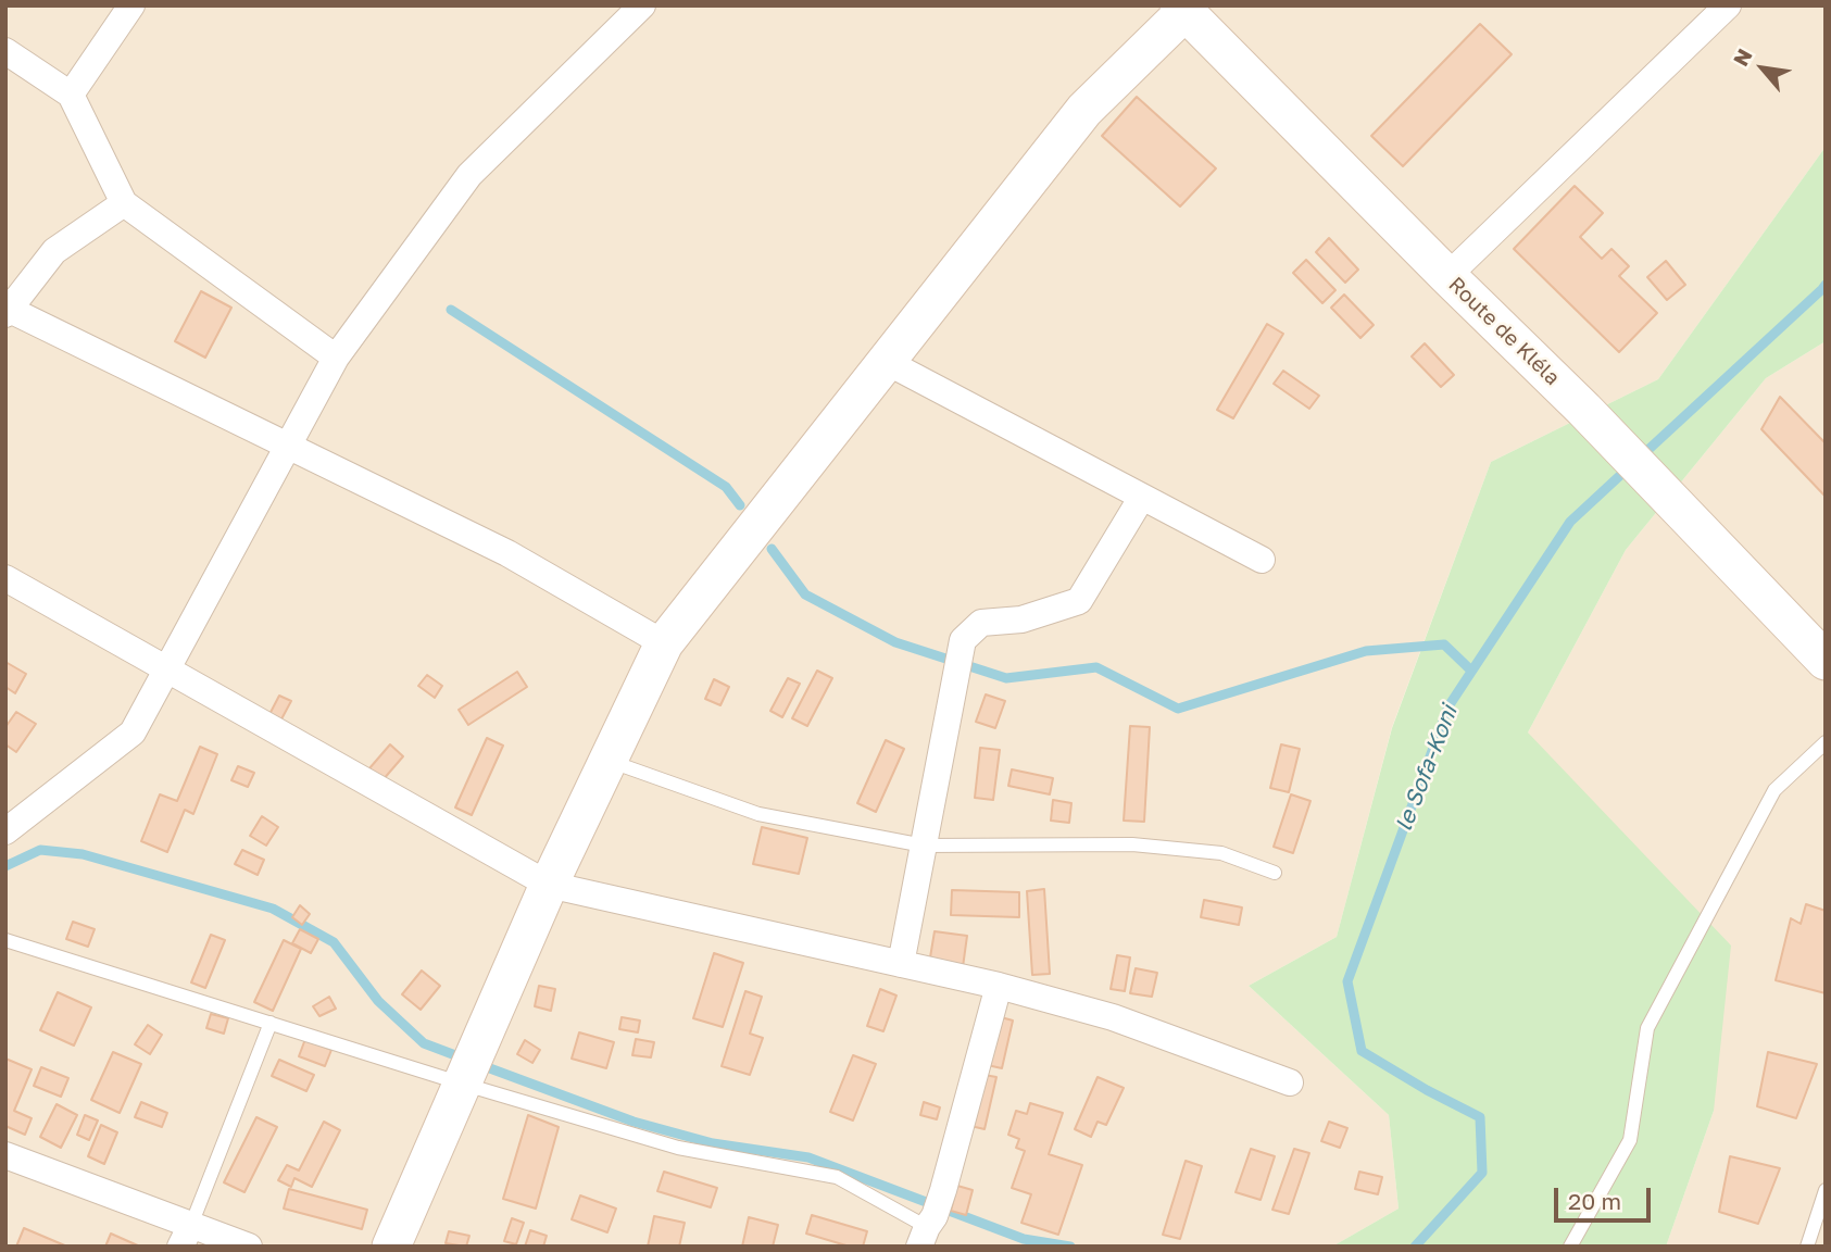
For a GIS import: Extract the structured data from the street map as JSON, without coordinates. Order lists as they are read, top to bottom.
{
  "streets": {
    "street": ["Route de Kléla"]
  },
  "water": ["le Sofa-Koni"],
  "scale_bar": "20 m",
  "north": "top left"
}
